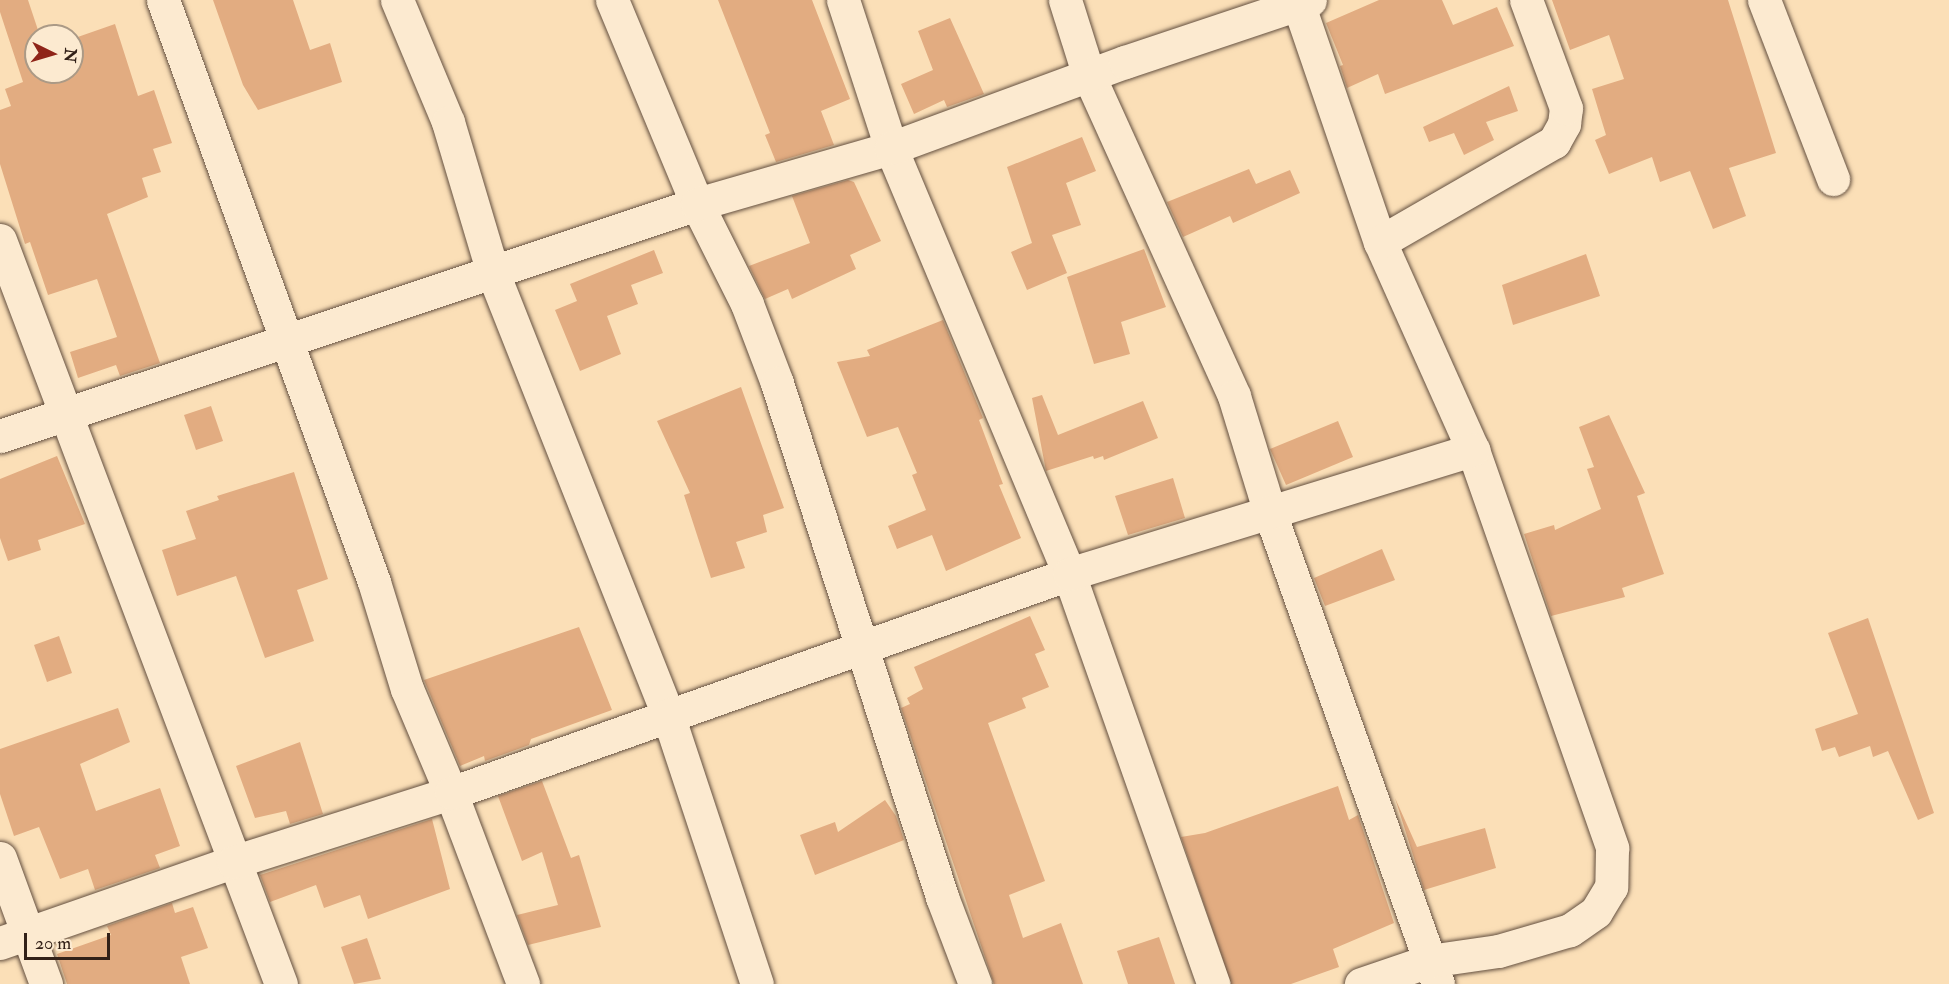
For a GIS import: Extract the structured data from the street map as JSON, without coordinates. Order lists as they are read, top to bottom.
{
  "scale_bar": "20 m",
  "north": "right"
}
